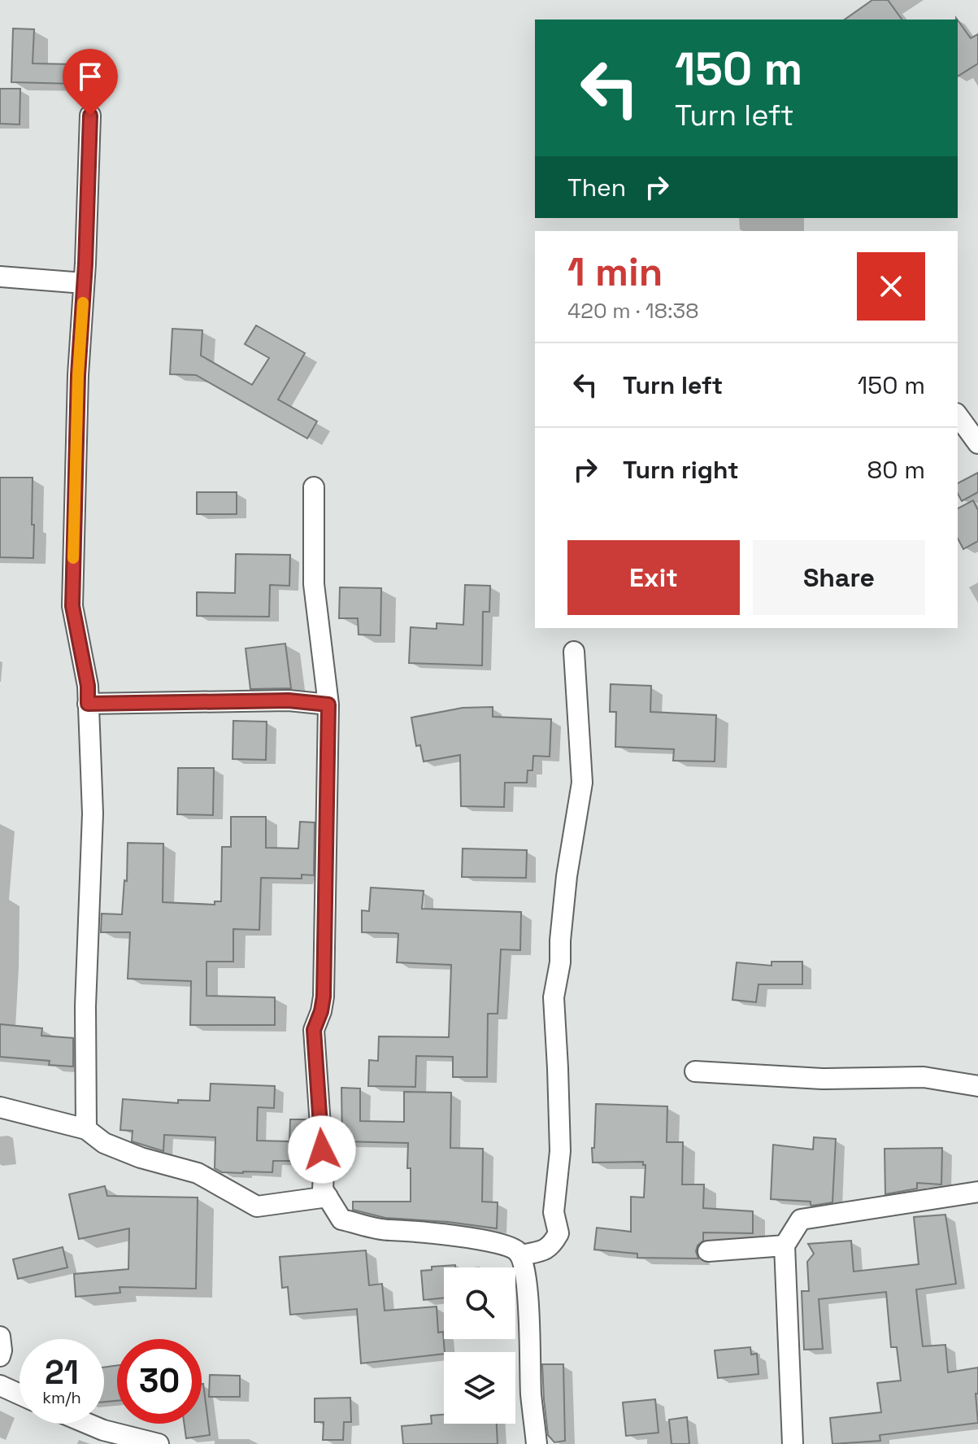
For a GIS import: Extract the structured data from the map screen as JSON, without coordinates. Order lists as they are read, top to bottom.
{
  "page": {
    "turn": ["150 m", "Turn left"],
    "then": "Then",
    "heading": ["1 min", "420 m · 18:38"],
    "list": [
      {
        "name": "Turn left",
        "value": "150 m"
      },
      {
        "name": "Turn right",
        "value": "80 m"
      }
    ],
    "buttons": ["Exit", "Share"],
    "speed": "21 km/h",
    "limit": "30"
  }
}
